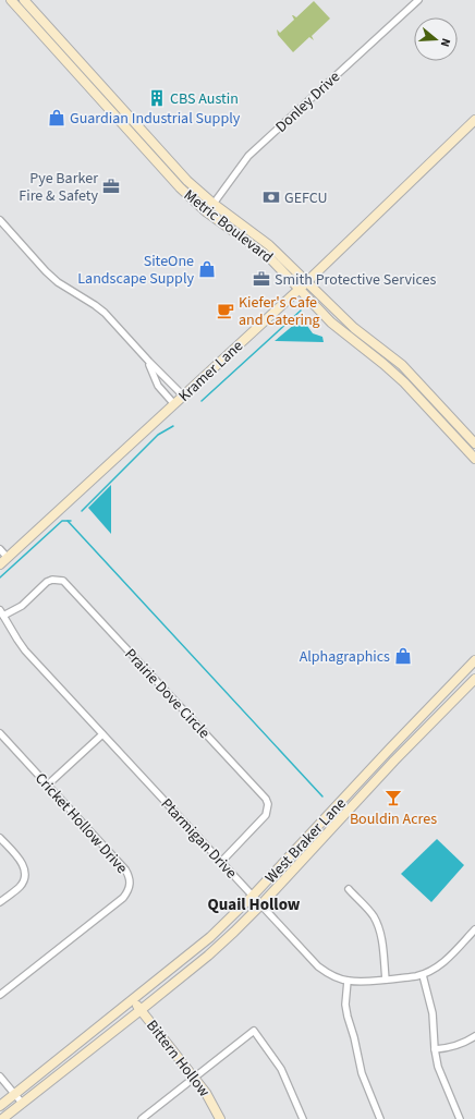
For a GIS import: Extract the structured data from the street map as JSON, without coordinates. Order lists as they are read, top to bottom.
{
  "streets": {
    "main road": [
      "Metric Boulevard",
      "Kramer Lane",
      "West Braker Lane",
      "Bittern Hollow"
    ],
    "street": [
      "Donley Drive",
      "Prairie Dove Circle",
      "Cricket Hollow Drive",
      "Ptarmigan Drive"
    ]
  },
  "crossings": [
    ["Donley Drive", "Metric Boulevard"],
    ["Metric Boulevard", "Kramer Lane"],
    ["Prairie Dove Circle", "Ptarmigan Drive"],
    ["Ptarmigan Drive", "West Braker Lane"],
    ["West Braker Lane", "Bittern Hollow"]
  ],
  "districts": ["Quail Hollow"],
  "places": {
    "building": ["CBS Austin"],
    "shop": ["Guardian Industrial Supply", "SiteOne Landscape Supply", "Alphagraphics"],
    "office": ["Pye Barker Fire & Safety", "Smith Protective Services"],
    "bank": ["GEFCU"],
    "cafe": ["Kiefer's Cafe and Catering"],
    "bar": ["Bouldin Acres"]
  },
  "north": "right"
}
